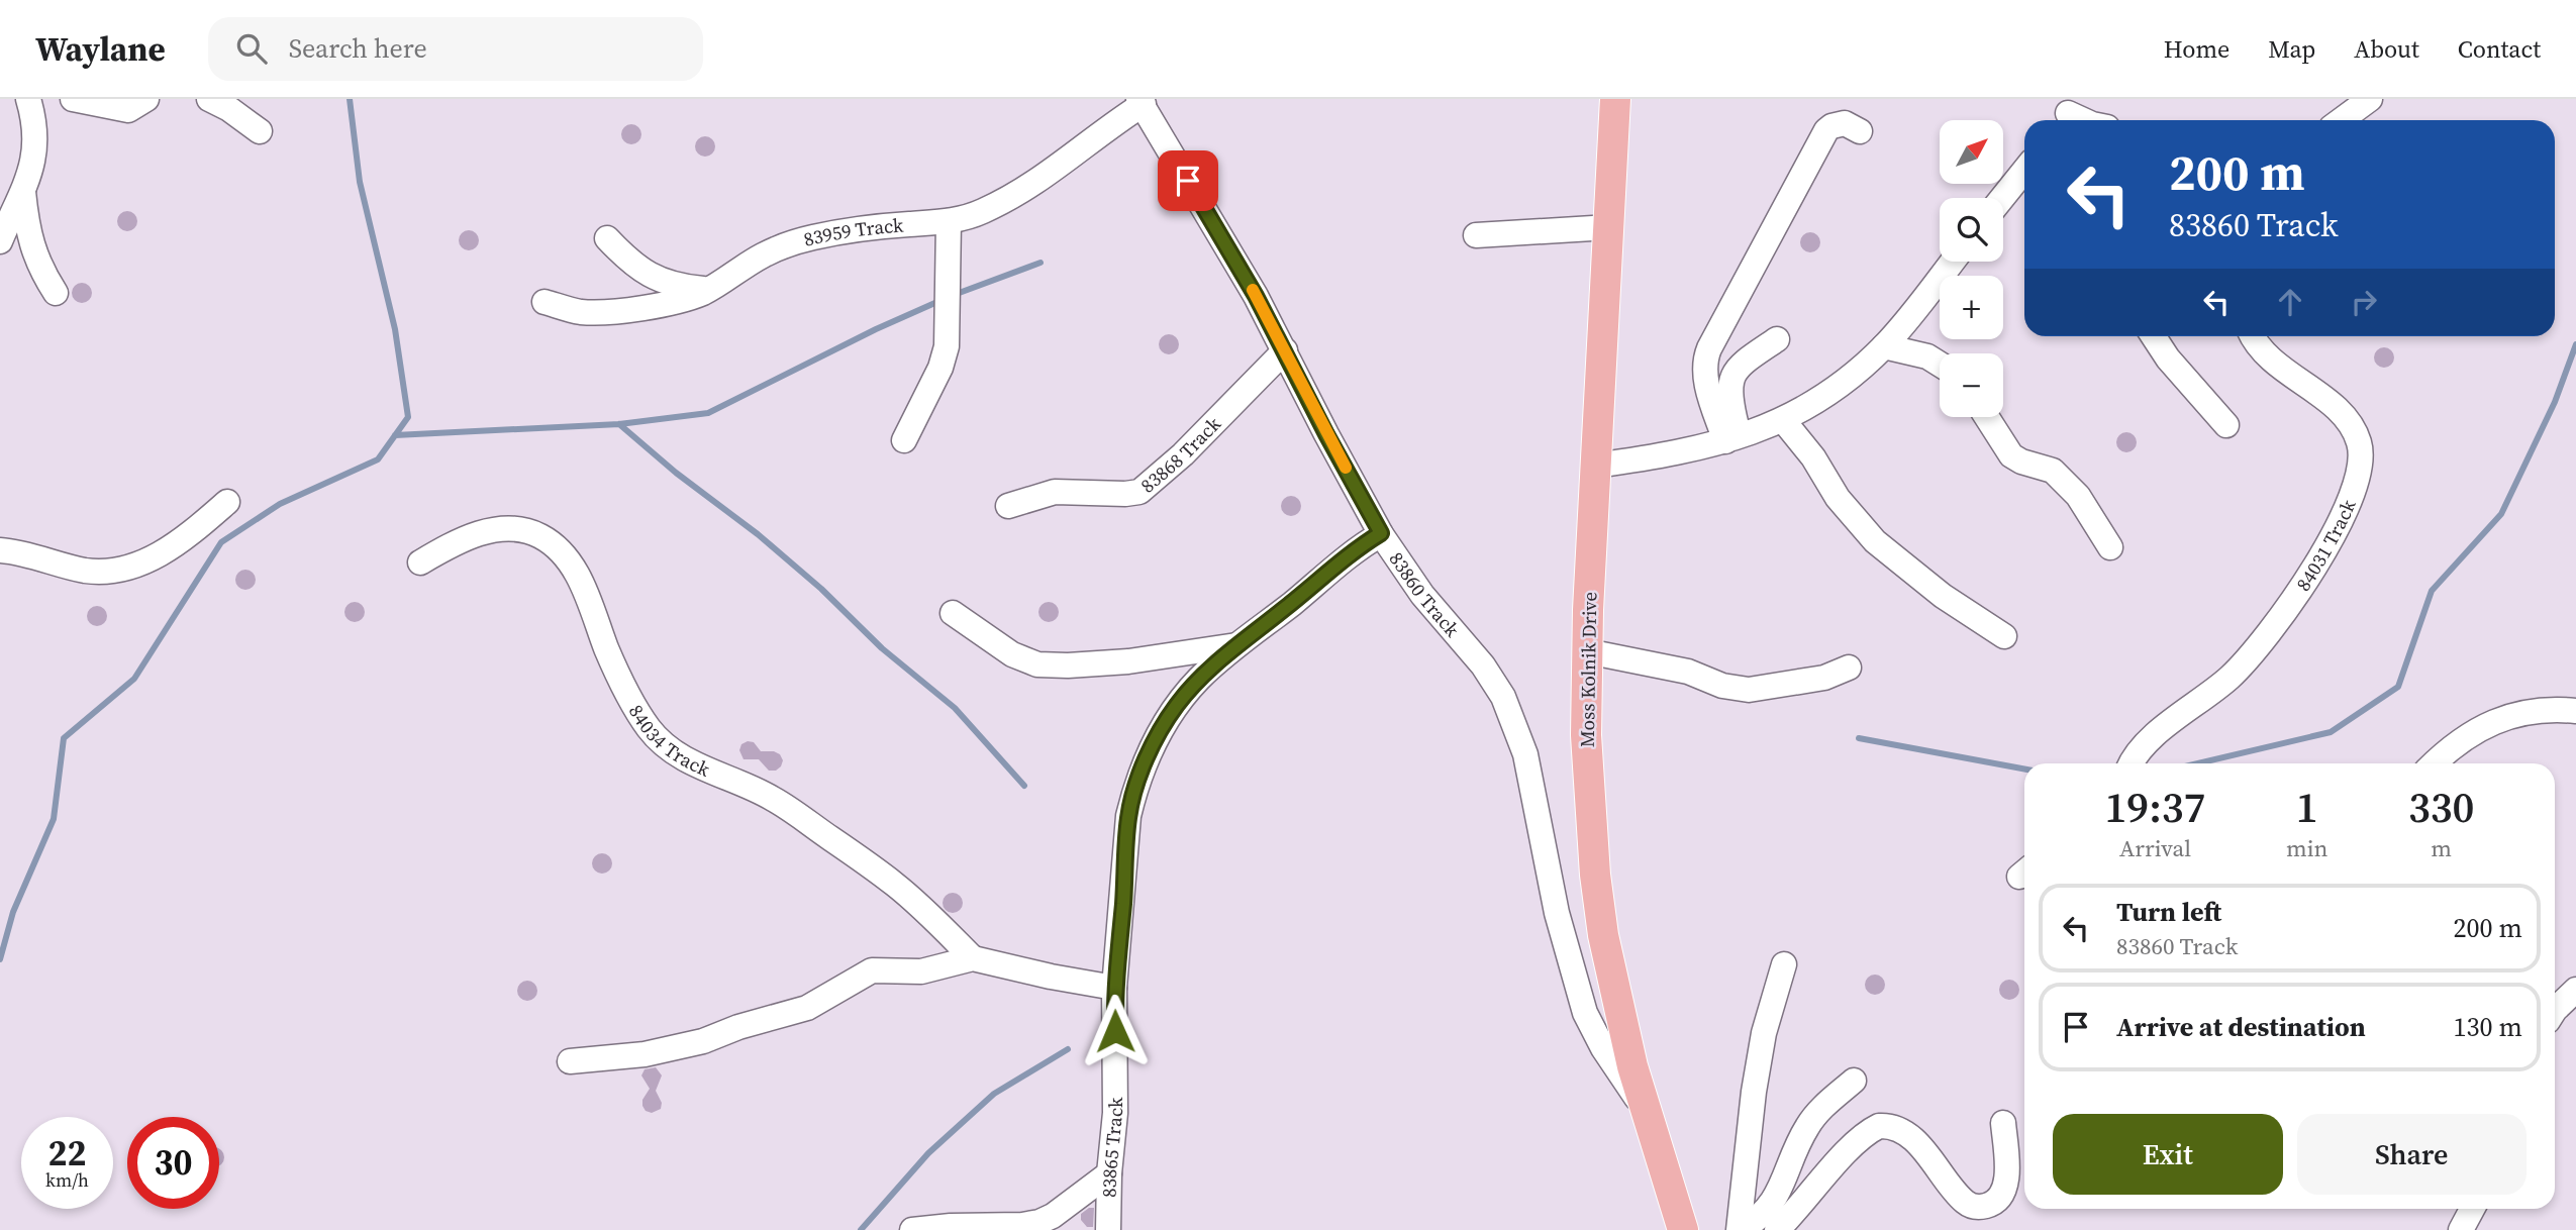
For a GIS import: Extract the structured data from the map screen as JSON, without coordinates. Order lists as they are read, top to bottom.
{
  "streets": {
    "main road": ["Moss Kolnik Drive"],
    "street": [
      "83959 Track",
      "83868 Track",
      "84031 Track",
      "83860 Track",
      "84034 Track",
      "83865 Track"
    ]
  },
  "crossings": [
    ["83959 Track", "83860 Track"],
    ["83868 Track", "83860 Track"],
    ["83860 Track", "Moss Kolnik Drive"],
    ["83860 Track", "83865 Track"]
  ],
  "north": "top right",
  "page": {
    "header": "Waylane",
    "search": "Search here",
    "nav": [
      "Home",
      "Map",
      "About",
      "Contact"
    ],
    "map_buttons": ["+", "−"],
    "turn": ["200 m", "83860 Track"],
    "eta": [
      "19:37",
      "Arrival",
      "1",
      "min",
      "330",
      "m"
    ],
    "list": [
      {
        "name": "Turn left",
        "note": "83860 Track",
        "value": "200 m"
      },
      {
        "name": "Arrive at destination",
        "value": "130 m"
      }
    ],
    "buttons": ["Exit", "Share"],
    "speed": "22 km/h",
    "limit": "30"
  }
}
